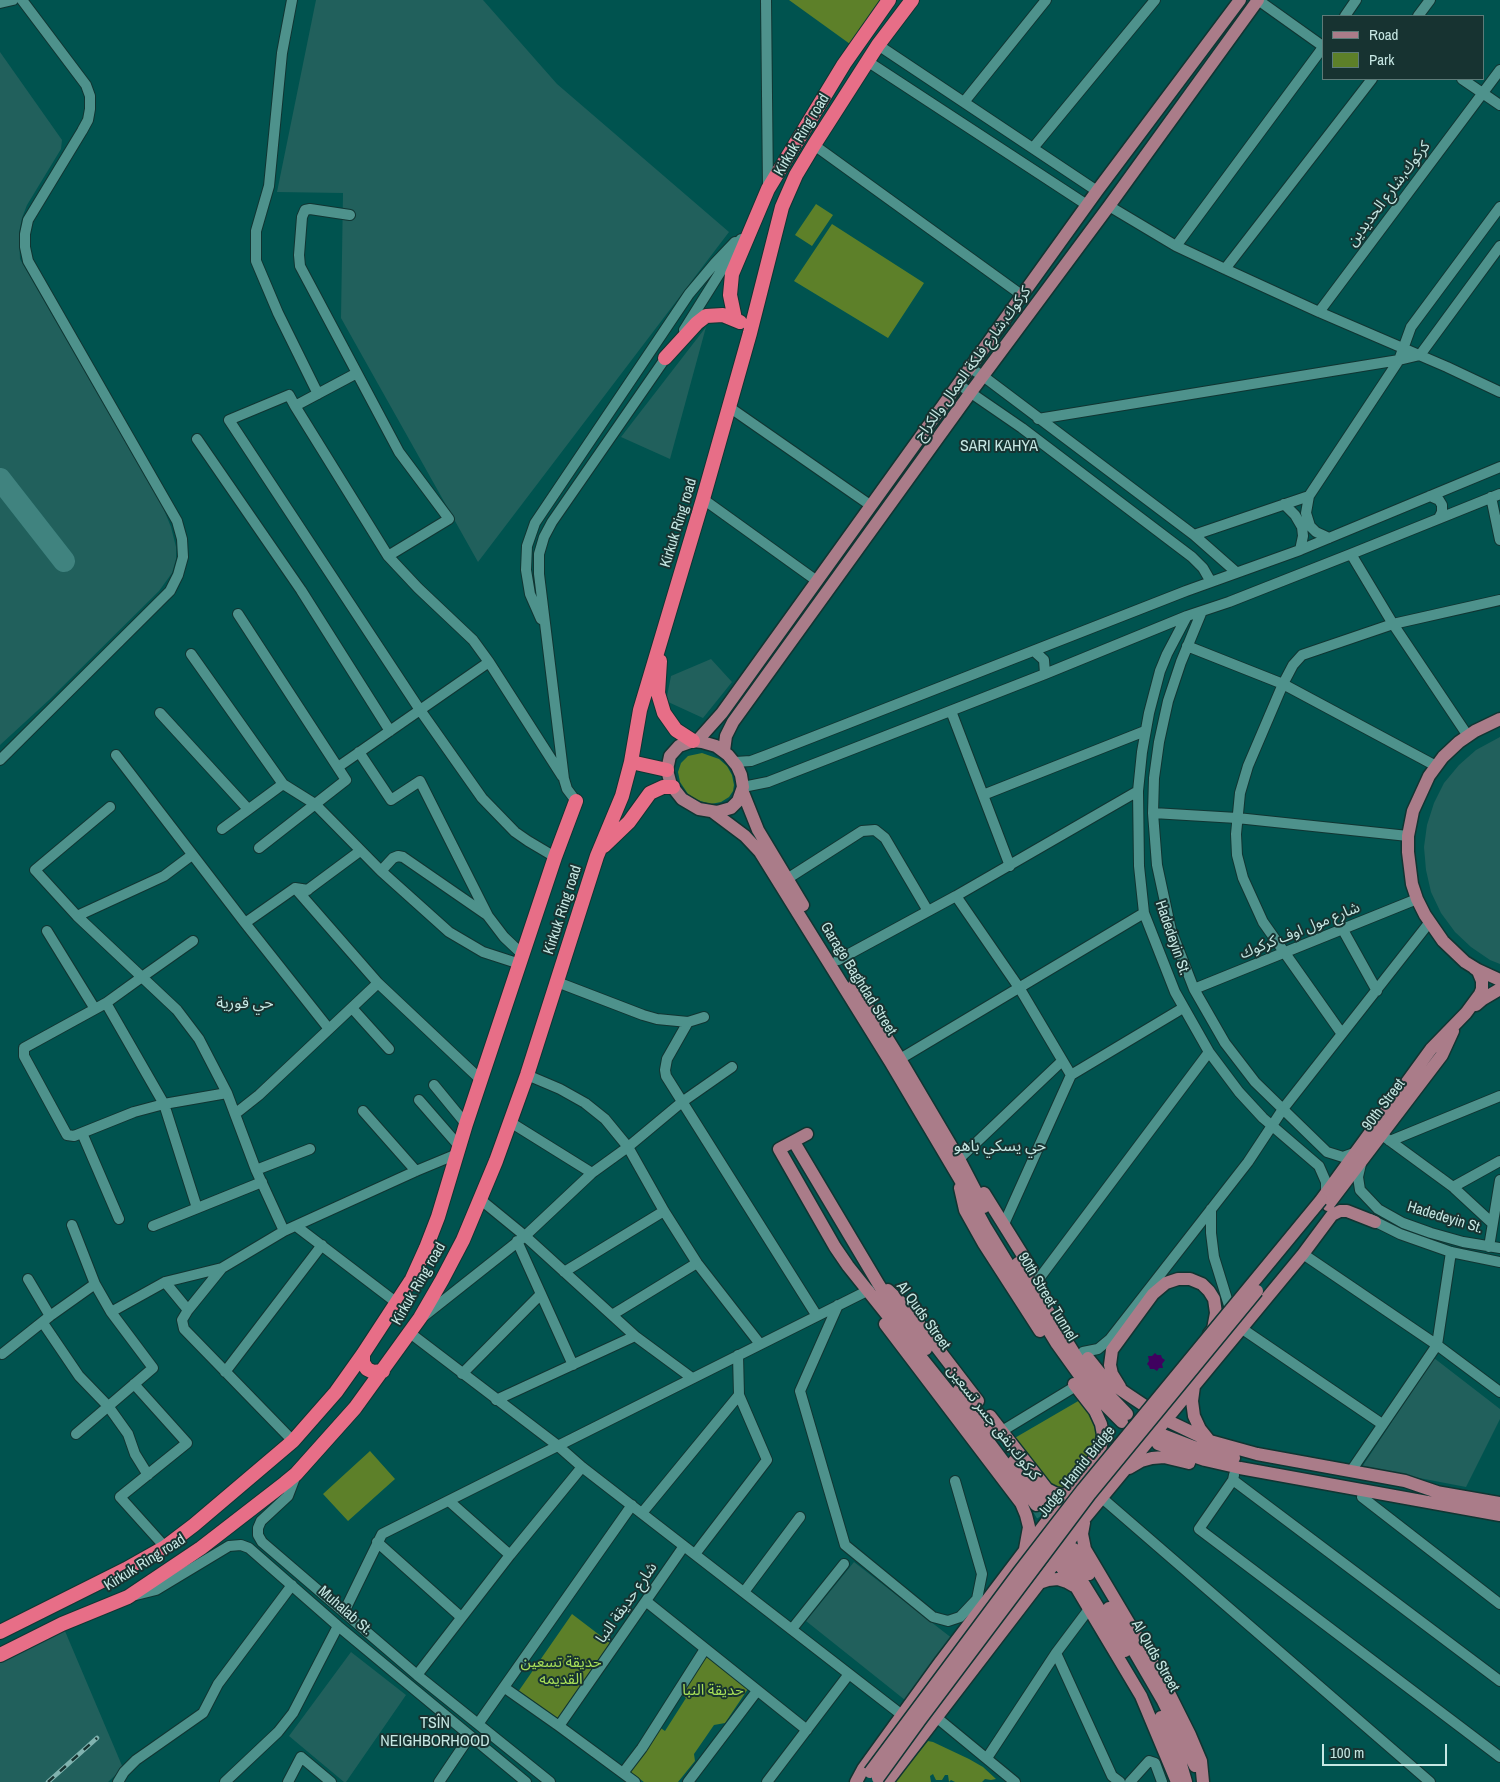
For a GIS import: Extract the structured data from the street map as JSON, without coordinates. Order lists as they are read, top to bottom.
{
  "streets": {
    "highway": ["Kirkuk Ring road"],
    "main road": [
      "كركوك,شارع فلكة العمال والكراج",
      "Garage Baghdad Street",
      "90th Street",
      "90th Street Tunnel",
      "Al Quds Street",
      "Judge Hamid Bridge"
    ],
    "street": [
      "كركوك,شارع الحديدين",
      "شارع مول اوف كركوك",
      "Hadedeyin St.",
      "شارع حديقة النبا",
      "Muhalab St."
    ]
  },
  "crossings": [
    ["Kirkuk Ring road", "Muhalab St."],
    ["كركوك,شارع فلكة العمال والكراج", "Garage Baghdad Street"],
    ["شارع مول اوف كركوك", "Hadedeyin St."],
    ["Hadedeyin St.", "90th Street"],
    ["Hadedeyin St.", "Judge Hamid Bridge"],
    ["Garage Baghdad Street", "90th Street Tunnel"],
    ["90th Street", "Judge Hamid Bridge"]
  ],
  "districts": [
    "SARI KAHYA",
    "حي قورية",
    "حي يسكي باهو",
    "TSÎN NEIGHBORHOOD"
  ],
  "parks": ["حديقة تسعين القديمه", "حديقة النبا"],
  "legend": ["Road", "Park"],
  "scale_bar": "100 m"
}
